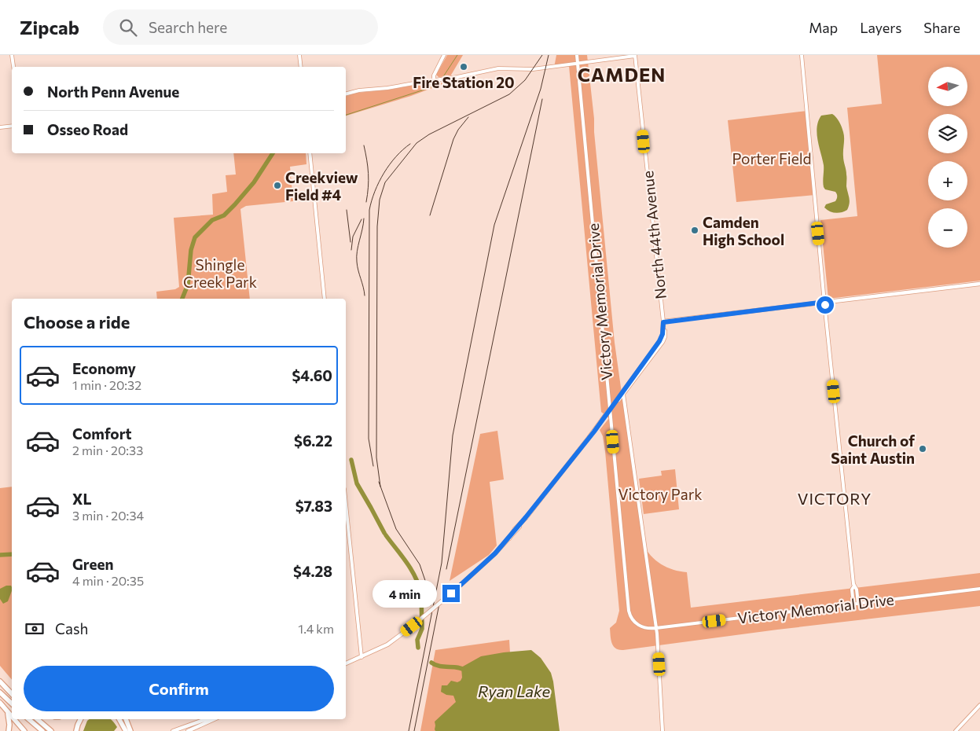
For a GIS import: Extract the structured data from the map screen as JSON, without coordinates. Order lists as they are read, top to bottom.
{
  "streets": {
    "street": ["North 44th Avenue", "Victory Memorial Drive"]
  },
  "districts": ["CAMDEN", "VICTORY"],
  "water": ["Ryan Lake"],
  "parks": ["Porter Field", "Shingle Creek Park", "Victory Park"],
  "places": [
    "Fire Station 20",
    "Creekview Field #4",
    "Camden High School",
    "Church of Saint Austin"
  ],
  "north": "left",
  "page": {
    "header": "Zipcab",
    "search": "Search here",
    "nav": ["Map", "Layers", "Share"],
    "map_buttons": ["+", "−"],
    "banner": ["North Penn Avenue", "Osseo Road"],
    "heading": "Choose a ride",
    "list": [
      {
        "name": "Economy",
        "note": "1 min · 20:32",
        "value": "$4.60"
      },
      {
        "name": "Comfort",
        "note": "2 min · 20:33",
        "value": "$6.22"
      },
      {
        "name": "XL",
        "note": "3 min · 20:34",
        "value": "$7.83"
      },
      {
        "name": "Green",
        "note": "4 min · 20:35",
        "value": "$4.28"
      }
    ],
    "bubble": "4 min",
    "pay": ["Cash", "1.4 km"],
    "buttons": "Confirm"
  }
}
